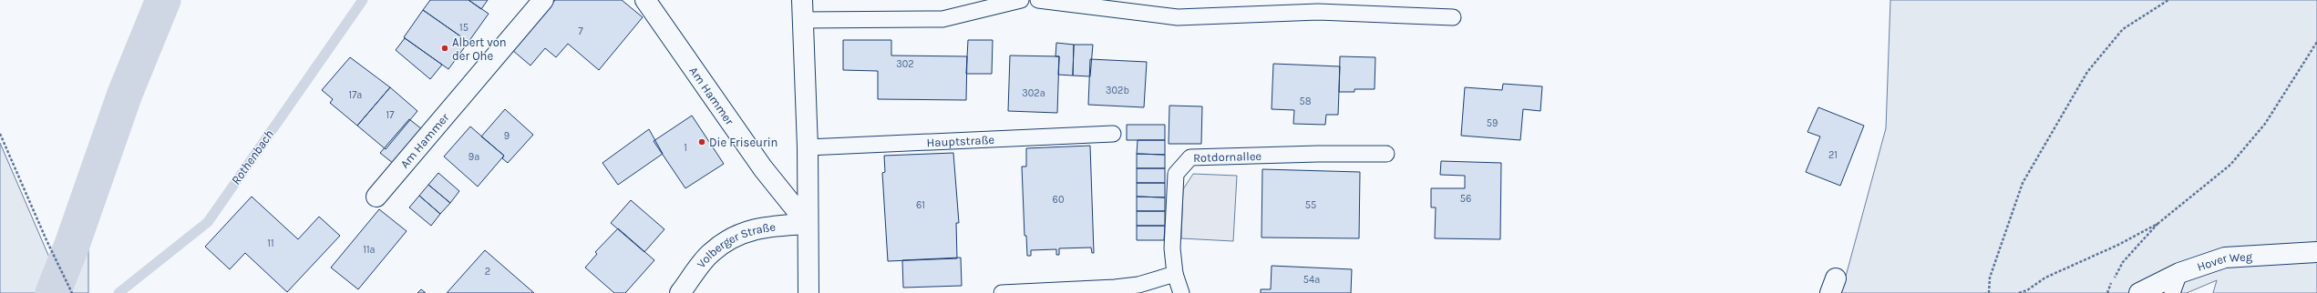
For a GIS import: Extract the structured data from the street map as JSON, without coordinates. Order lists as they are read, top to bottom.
{
  "streets": {
    "street": ["Am Hammer", "Volberger Straße", "Hover Weg"],
    "lane": ["Hauptstraße", "Rotdornallee"]
  },
  "crossings": [
    ["Am Hammer", "Volberger Straße"]
  ],
  "water": ["Rothenbach"],
  "places": ["Albert von der Ohe", "Die Friseurin"],
  "house_numbers": [
    "15",
    "7",
    "302",
    "302b",
    "302a",
    "17a",
    "58",
    "17",
    "59",
    "9",
    "1",
    "21",
    "9a",
    "56",
    "60",
    "61",
    "55",
    "11",
    "11a",
    "2",
    "54a"
  ]
}
